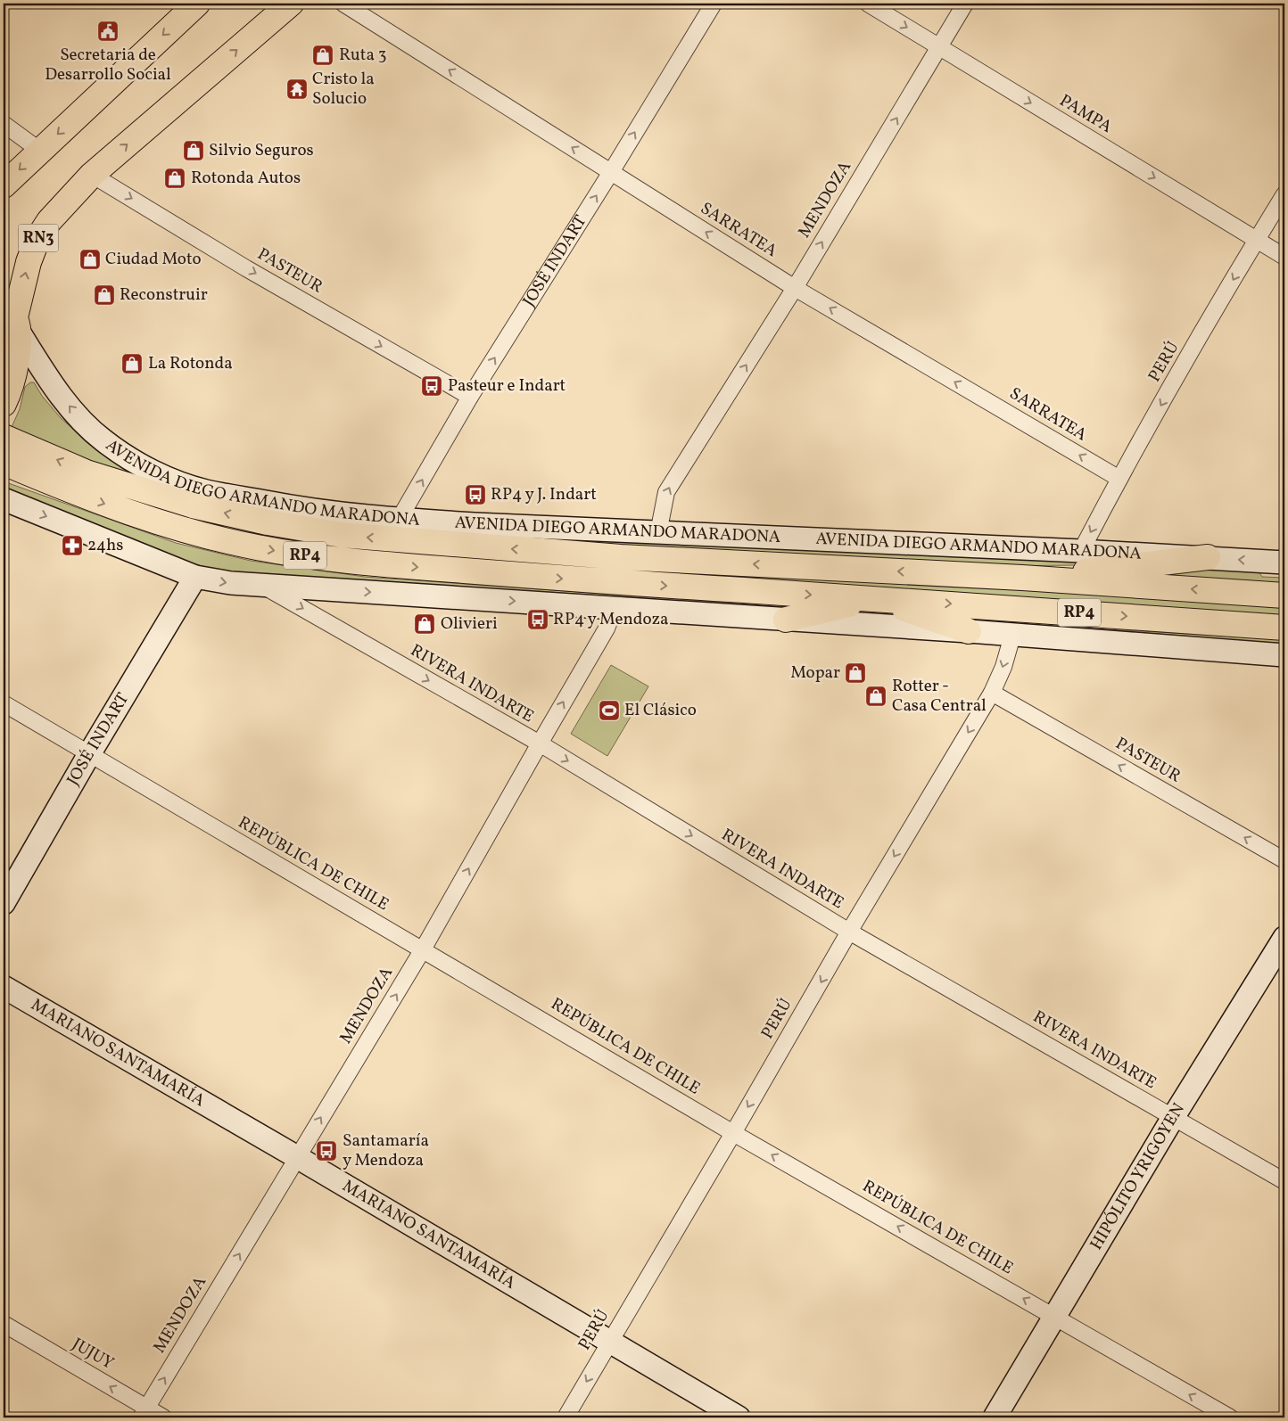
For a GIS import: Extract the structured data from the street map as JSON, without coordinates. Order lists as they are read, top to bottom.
{
  "streets": {
    "main road": ["RN3", "AVENIDA DIEGO ARMANDO MARADONA", "RP4"],
    "street": [
      "PAMPA",
      "MENDOZA",
      "SARRATEA",
      "JOSÉ INDART",
      "PASTEUR",
      "PERÚ",
      "RIVERA INDARTE",
      "REPÚBLICA DE CHILE",
      "MARIANO SANTAMARÍA",
      "HIPÓLITO YRIGOYEN",
      "JUJUY"
    ]
  },
  "crossings": [
    ["PAMPA", "MENDOZA"],
    ["PAMPA", "PERÚ"],
    ["MENDOZA", "SARRATEA"],
    ["MENDOZA", "AVENIDA DIEGO ARMANDO MARADONA"],
    ["MENDOZA", "RIVERA INDARTE"],
    ["MENDOZA", "REPÚBLICA DE CHILE"],
    ["MENDOZA", "MARIANO SANTAMARÍA"],
    ["MENDOZA", "JUJUY"],
    ["SARRATEA", "JOSÉ INDART"],
    ["SARRATEA", "PERÚ"],
    ["RN3", "PASTEUR"],
    ["RN3", "AVENIDA DIEGO ARMANDO MARADONA"],
    ["JOSÉ INDART", "PASTEUR"],
    ["JOSÉ INDART", "AVENIDA DIEGO ARMANDO MARADONA"],
    ["JOSÉ INDART", "REPÚBLICA DE CHILE"],
    ["PASTEUR", "PERÚ"],
    ["PERÚ", "AVENIDA DIEGO ARMANDO MARADONA"],
    ["PERÚ", "RIVERA INDARTE"],
    ["PERÚ", "REPÚBLICA DE CHILE"],
    ["PERÚ", "MARIANO SANTAMARÍA"],
    ["RIVERA INDARTE", "HIPÓLITO YRIGOYEN"],
    ["REPÚBLICA DE CHILE", "HIPÓLITO YRIGOYEN"]
  ],
  "one_way": [
    "PAMPA",
    "MENDOZA",
    "SARRATEA",
    "JOSÉ INDART",
    "PERÚ",
    "RIVERA INDARTE",
    "REPÚBLICA DE CHILE",
    "JUJUY"
  ],
  "places": {
    "public building": ["Secretaria de Desarrollo Social"],
    "shop": [
      "Ruta 3",
      "Silvio Seguros",
      "Rotonda Autos",
      "Ciudad Moto",
      "Reconstruir",
      "La Rotonda",
      "Olivieri",
      "Mopar",
      "Rotter - Casa Central"
    ],
    "temple": ["Cristo la Solucio"],
    "bus stop": [
      "Pasteur e Indart",
      "RP4 y J. Indart",
      "RP4 y Mendoza",
      "Santamaría y Mendoza"
    ],
    "pharmacy": ["24hs"],
    "sports": ["El Clásico"]
  }
}
